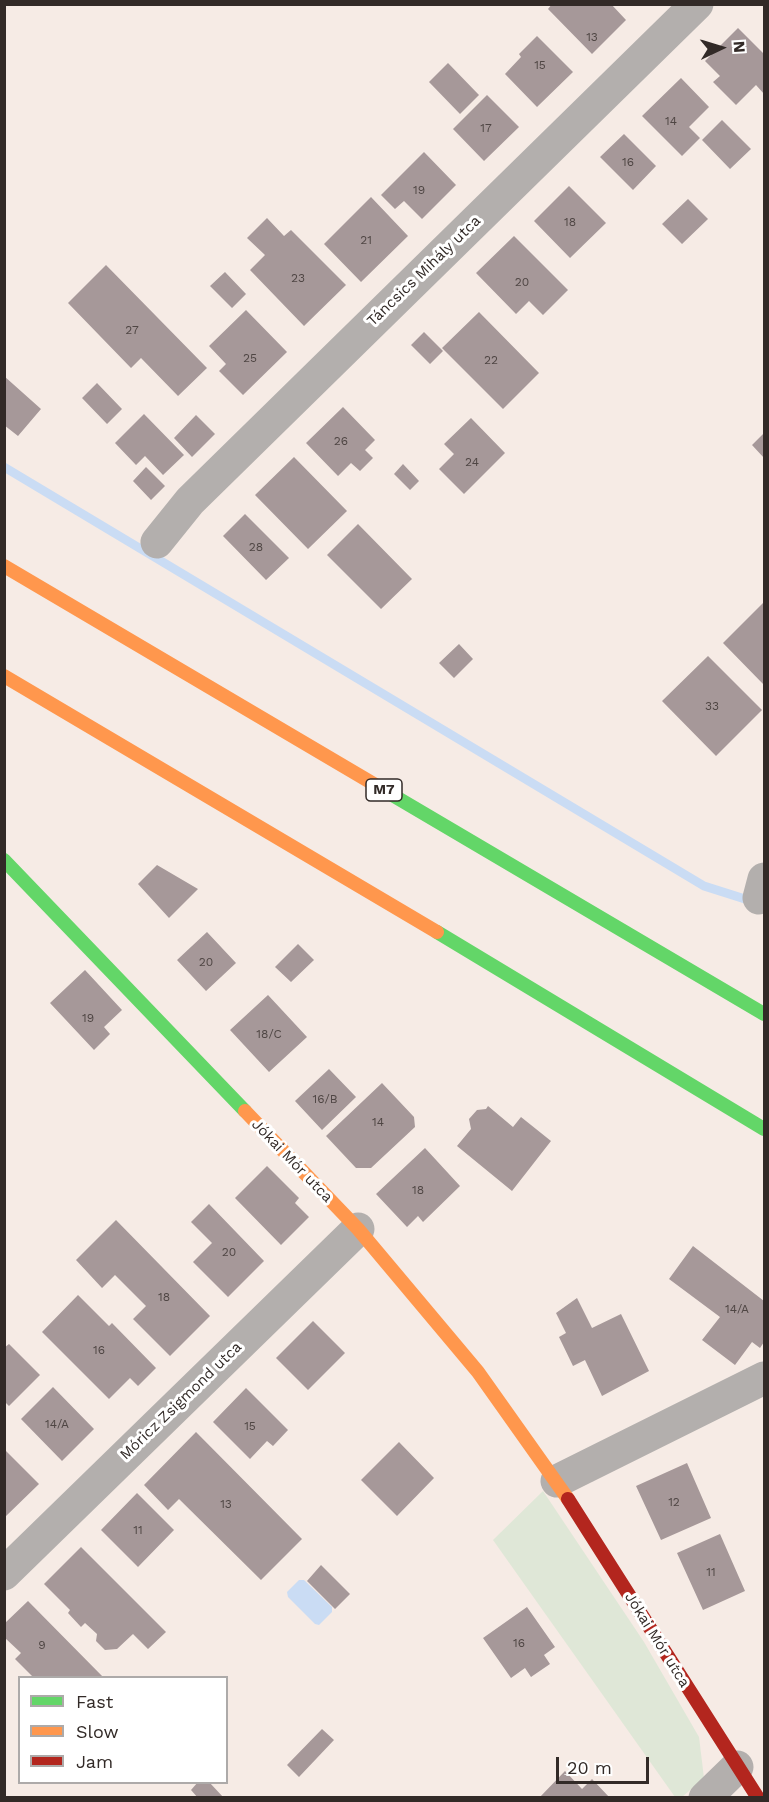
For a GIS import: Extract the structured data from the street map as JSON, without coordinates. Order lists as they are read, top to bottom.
{
  "streets": {
    "main road": ["M7", "Jókai Mór utca"],
    "street": ["Táncsics Mihály utca", "Móricz Zsigmond utca"]
  },
  "crossings": [
    ["Jókai Mór utca", "Móricz Zsigmond utca"]
  ],
  "house_numbers": [
    "13",
    "15",
    "14",
    "17",
    "16",
    "19",
    "18",
    "21",
    "23",
    "20",
    "27",
    "25",
    "22",
    "26",
    "24",
    "28",
    "33",
    "20",
    "19",
    "18/C",
    "16/B",
    "14",
    "18",
    "20",
    "18",
    "14/A",
    "16",
    "14/A",
    "15",
    "12",
    "13",
    "11",
    "11",
    "16",
    "9"
  ],
  "legend": ["Fast", "Slow", "Jam"],
  "scale_bar": "20 m",
  "north": "right"
}
